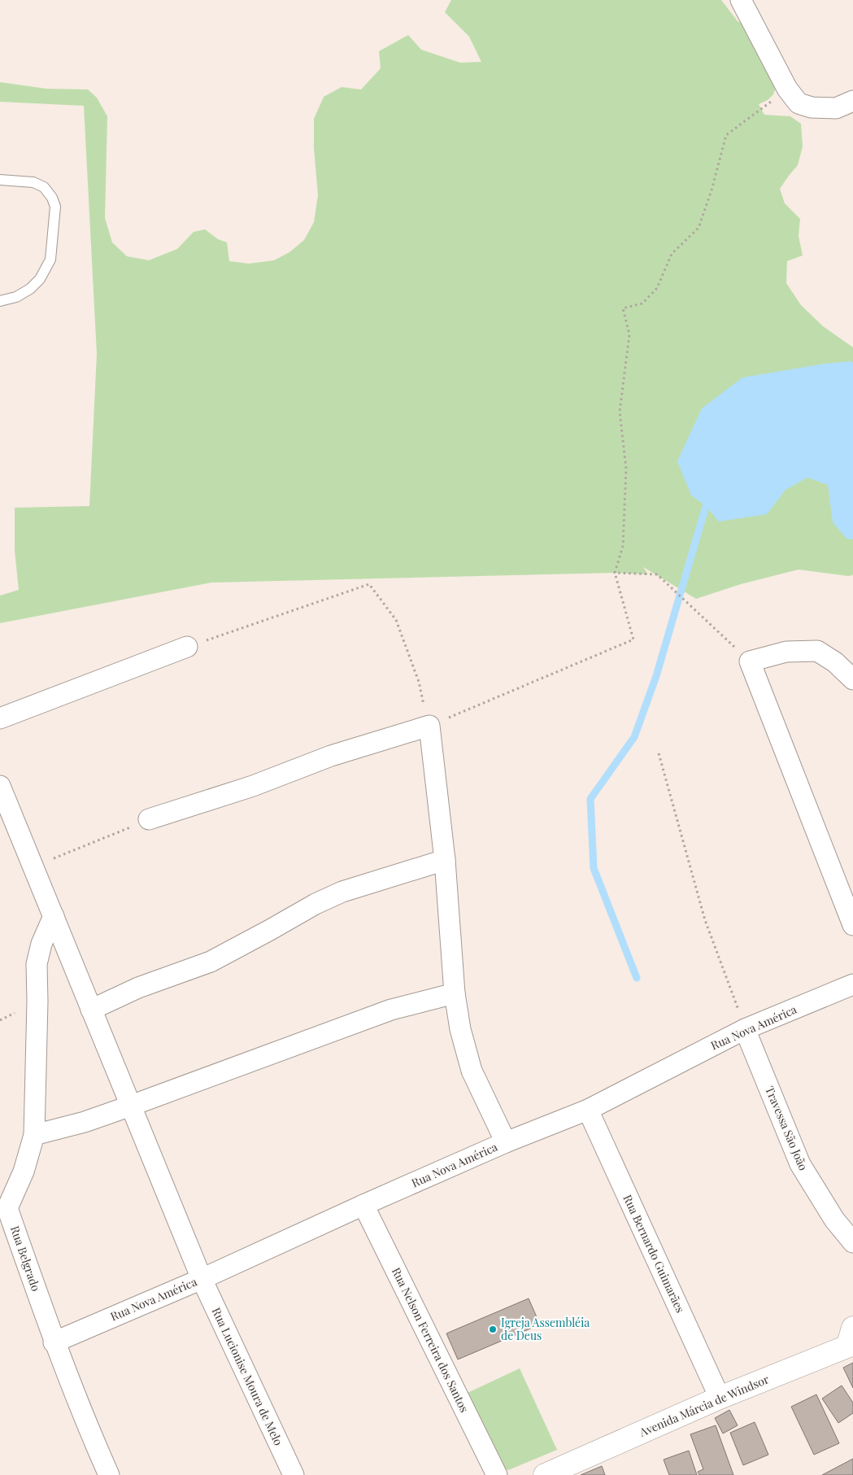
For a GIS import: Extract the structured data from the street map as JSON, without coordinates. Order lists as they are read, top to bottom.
{
  "streets": {
    "street": [
      "Rua Nova América",
      "Travessa São João",
      "Rua Bernardo Guimarães",
      "Rua Belgrado",
      "Rua Nelson Ferreira dos Santos",
      "Rua Lucionise Moura de Melo",
      "Avenida Márcia de Windsor"
    ]
  },
  "crossings": [
    ["Rua Nova América", "Travessa São João"],
    ["Rua Nova América", "Rua Bernardo Guimarães"],
    ["Rua Nova América", "Rua Belgrado"],
    ["Rua Nova América", "Rua Nelson Ferreira dos Santos"],
    ["Rua Nova América", "Rua Lucionise Moura de Melo"],
    ["Rua Bernardo Guimarães", "Avenida Márcia de Windsor"]
  ],
  "places": ["Igreja Assembléia de Deus"]
}
